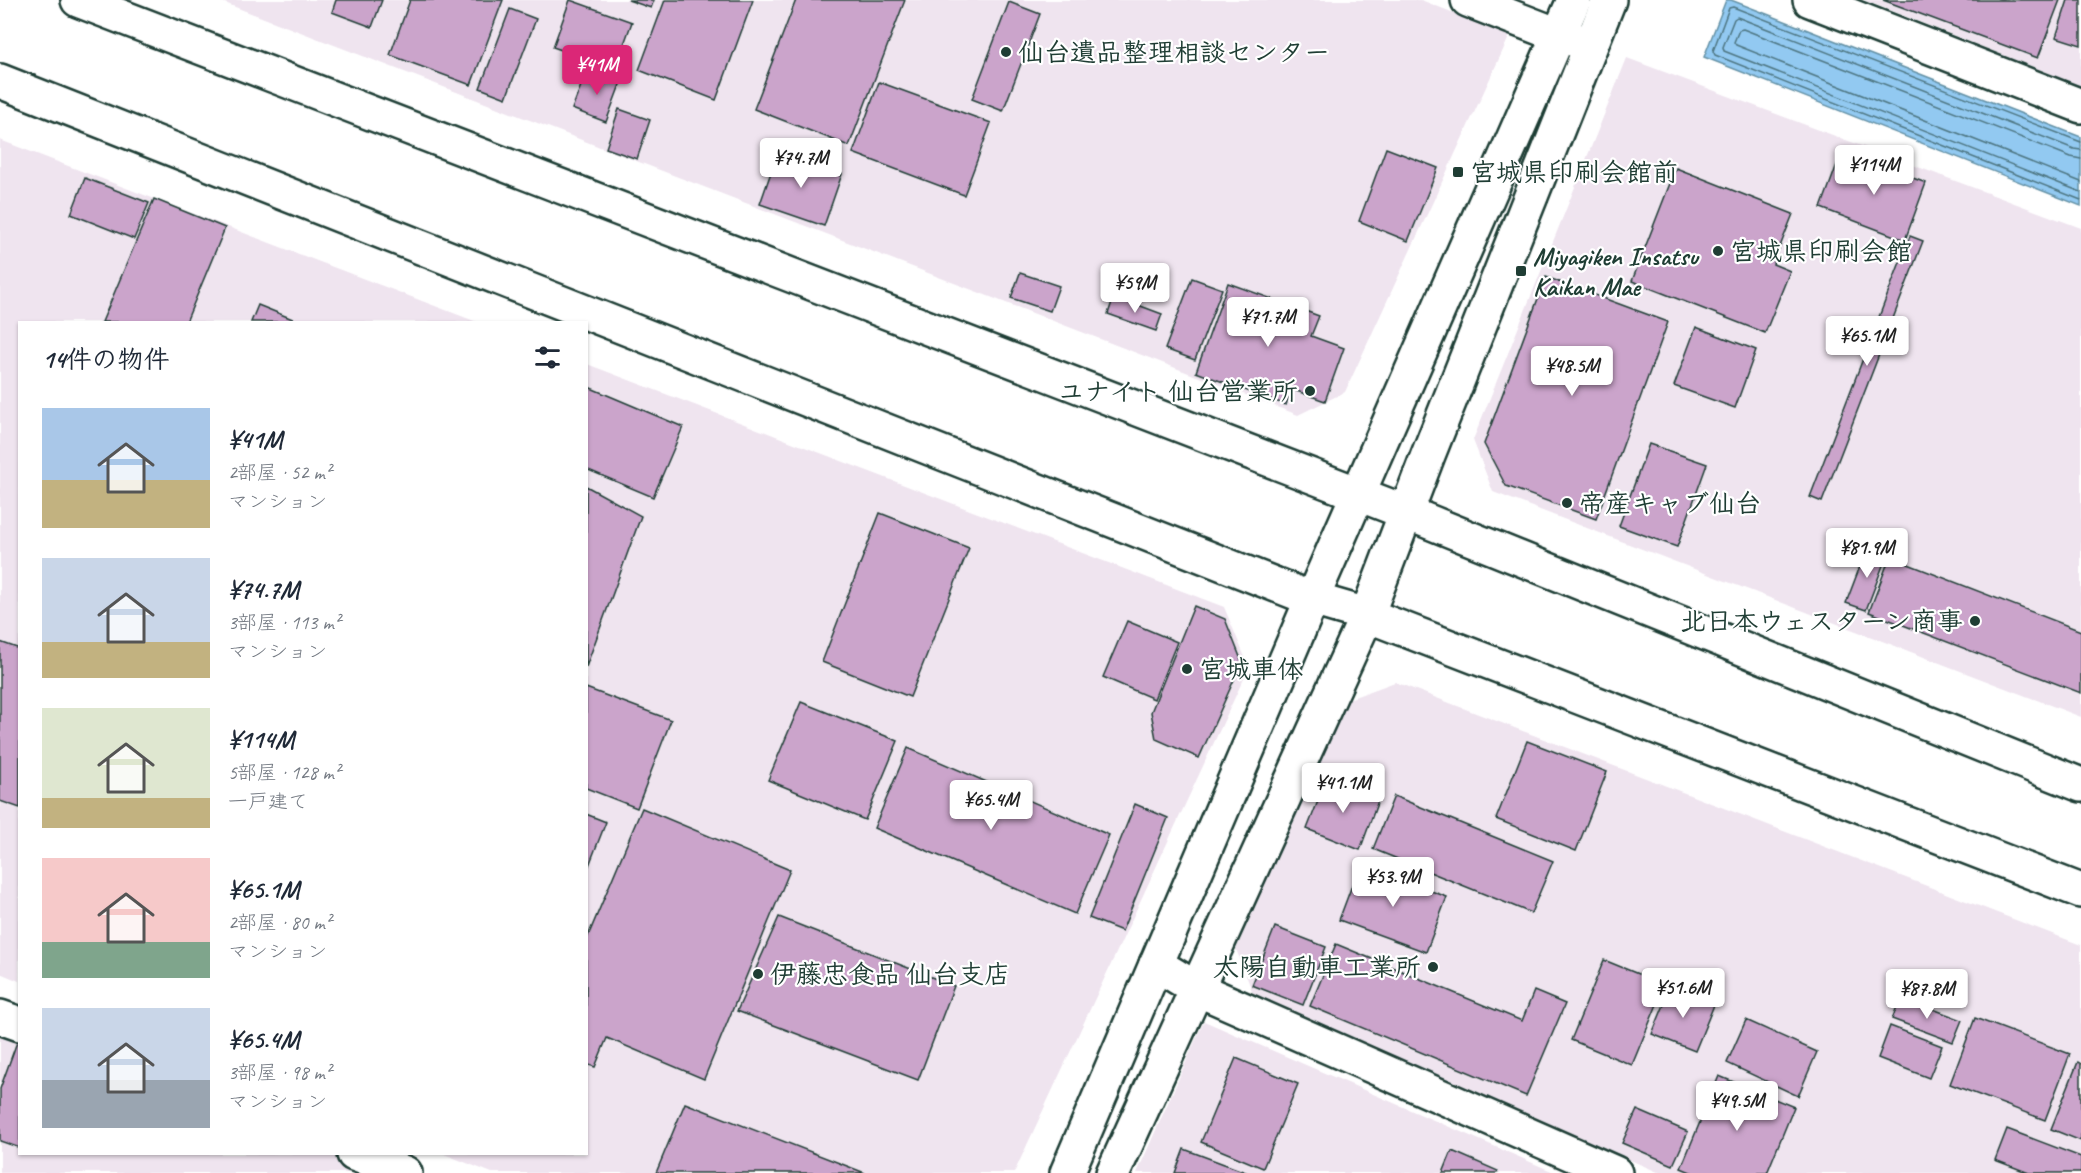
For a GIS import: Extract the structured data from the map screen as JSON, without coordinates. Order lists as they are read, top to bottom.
{
  "places": {
    "other": [
      "仙台遺品整理相談センター",
      "宮城県印刷会館",
      "ユナイト 仙台営業所",
      "帝産キャブ仙台",
      "北日本ウェスターン商事",
      "宮城車体",
      "太陽自動車工業所",
      "伊藤忠食品 仙台支店"
    ],
    "transit": ["宮城県印刷会館前", "Miyagiken Insatsu Kaikan Mae"]
  },
  "page": {
    "price": [
      "¥41M",
      "¥74.7M",
      "¥114M",
      "¥59M",
      "¥71.7M",
      "¥65.1M",
      "¥48.5M",
      "¥81.9M",
      "¥41.1M",
      "¥65.4M",
      "¥53.9M",
      "¥51.6M",
      "¥87.8M",
      "¥49.5M"
    ],
    "heading": "14件の物件",
    "list": [
      {
        "name": "¥41M",
        "note": "2部屋 · 52 m² · マンション"
      },
      {
        "name": "¥74.7M",
        "note": "3部屋 · 113 m² · マンション"
      },
      {
        "name": "¥114M",
        "note": "5部屋 · 128 m² · 一戸建て"
      },
      {
        "name": "¥65.1M",
        "note": "2部屋 · 80 m² · マンション"
      },
      {
        "name": "¥65.4M",
        "note": "3部屋 · 98 m² · マンション"
      }
    ]
  }
}
